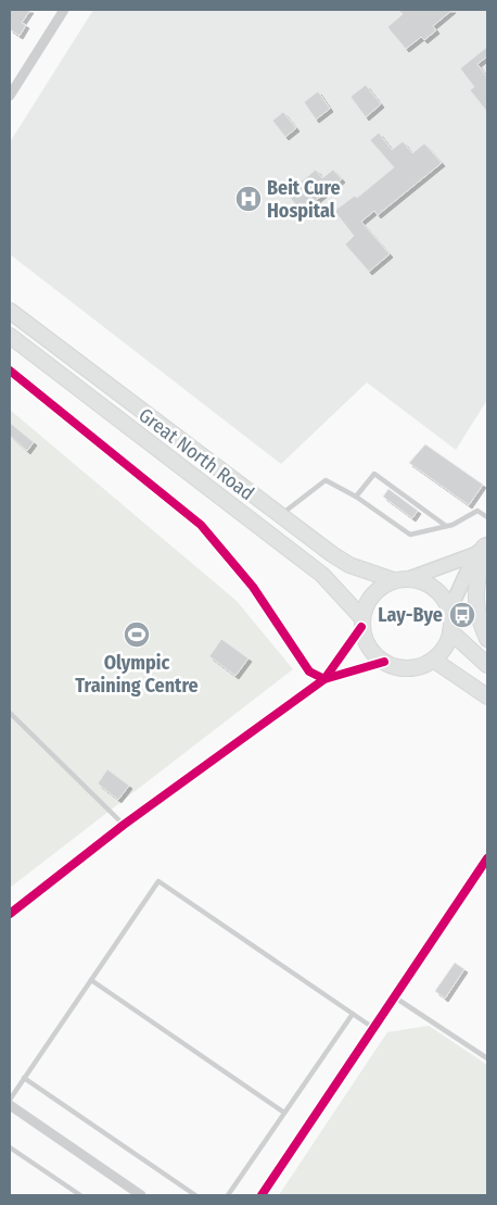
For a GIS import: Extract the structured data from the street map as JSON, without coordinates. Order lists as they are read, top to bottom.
{
  "streets": {
    "main road": ["Great North Road"]
  },
  "places": {
    "hospital": ["Beit Cure Hospital"],
    "bus stop": ["Lay-Bye"],
    "sports": ["Olympic Training Centre"]
  }
}
